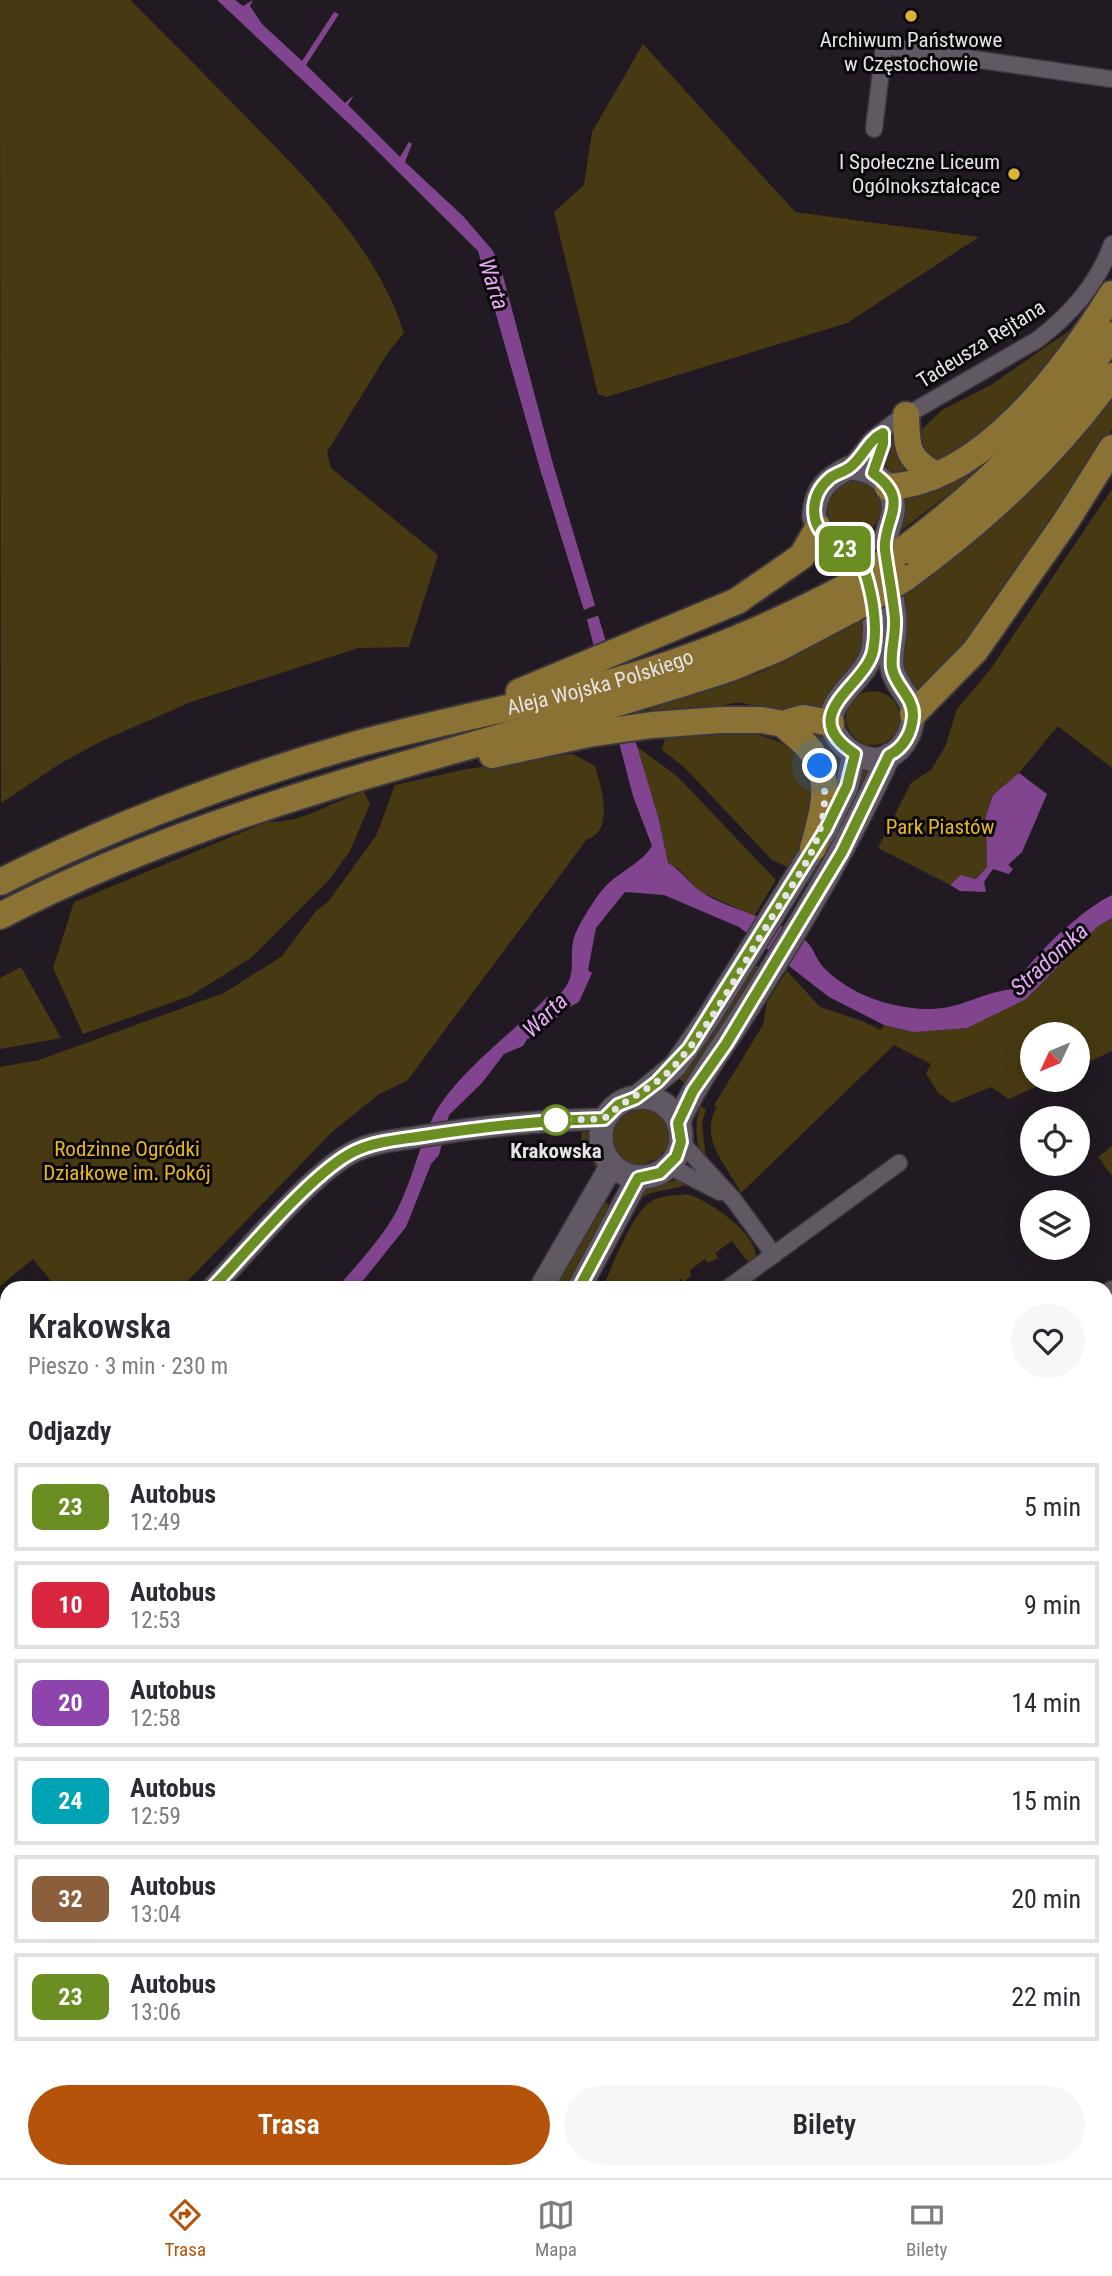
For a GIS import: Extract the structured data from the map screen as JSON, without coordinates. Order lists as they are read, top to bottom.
{
  "streets": {
    "main road": ["Aleja Wojska Polskiego"],
    "street": ["Tadeusza Rejtana"]
  },
  "water": ["Warta", "Stradomka"],
  "parks": ["Park Piastów", "Rodzinne Ogródki Działkowe im. Pokój"],
  "places": ["Archiwum Państwowe w Częstochowie", "I Społeczne Liceum Ogólnokształcące", "Krakowska"],
  "lines": ["bus line 23"],
  "north": "bottom left",
  "page": {
    "on_map": "23",
    "heading": [
      ["Krakowska", "Pieszo · 3 min · 230 m"],
      "Odjazdy"
    ],
    "list": [
      {
        "mark": "23",
        "name": "Autobus",
        "note": "12:49",
        "value": "5 min"
      },
      {
        "mark": "10",
        "name": "Autobus",
        "note": "12:53",
        "value": "9 min"
      },
      {
        "mark": "20",
        "name": "Autobus",
        "note": "12:58",
        "value": "14 min"
      },
      {
        "mark": "24",
        "name": "Autobus",
        "note": "12:59",
        "value": "15 min"
      },
      {
        "mark": "32",
        "name": "Autobus",
        "note": "13:04",
        "value": "20 min"
      },
      {
        "mark": "23",
        "name": "Autobus",
        "note": "13:06",
        "value": "22 min"
      }
    ],
    "buttons": ["Trasa", "Bilety"],
    "tabs": ["Trasa", "Mapa", "Bilety"]
  }
}
